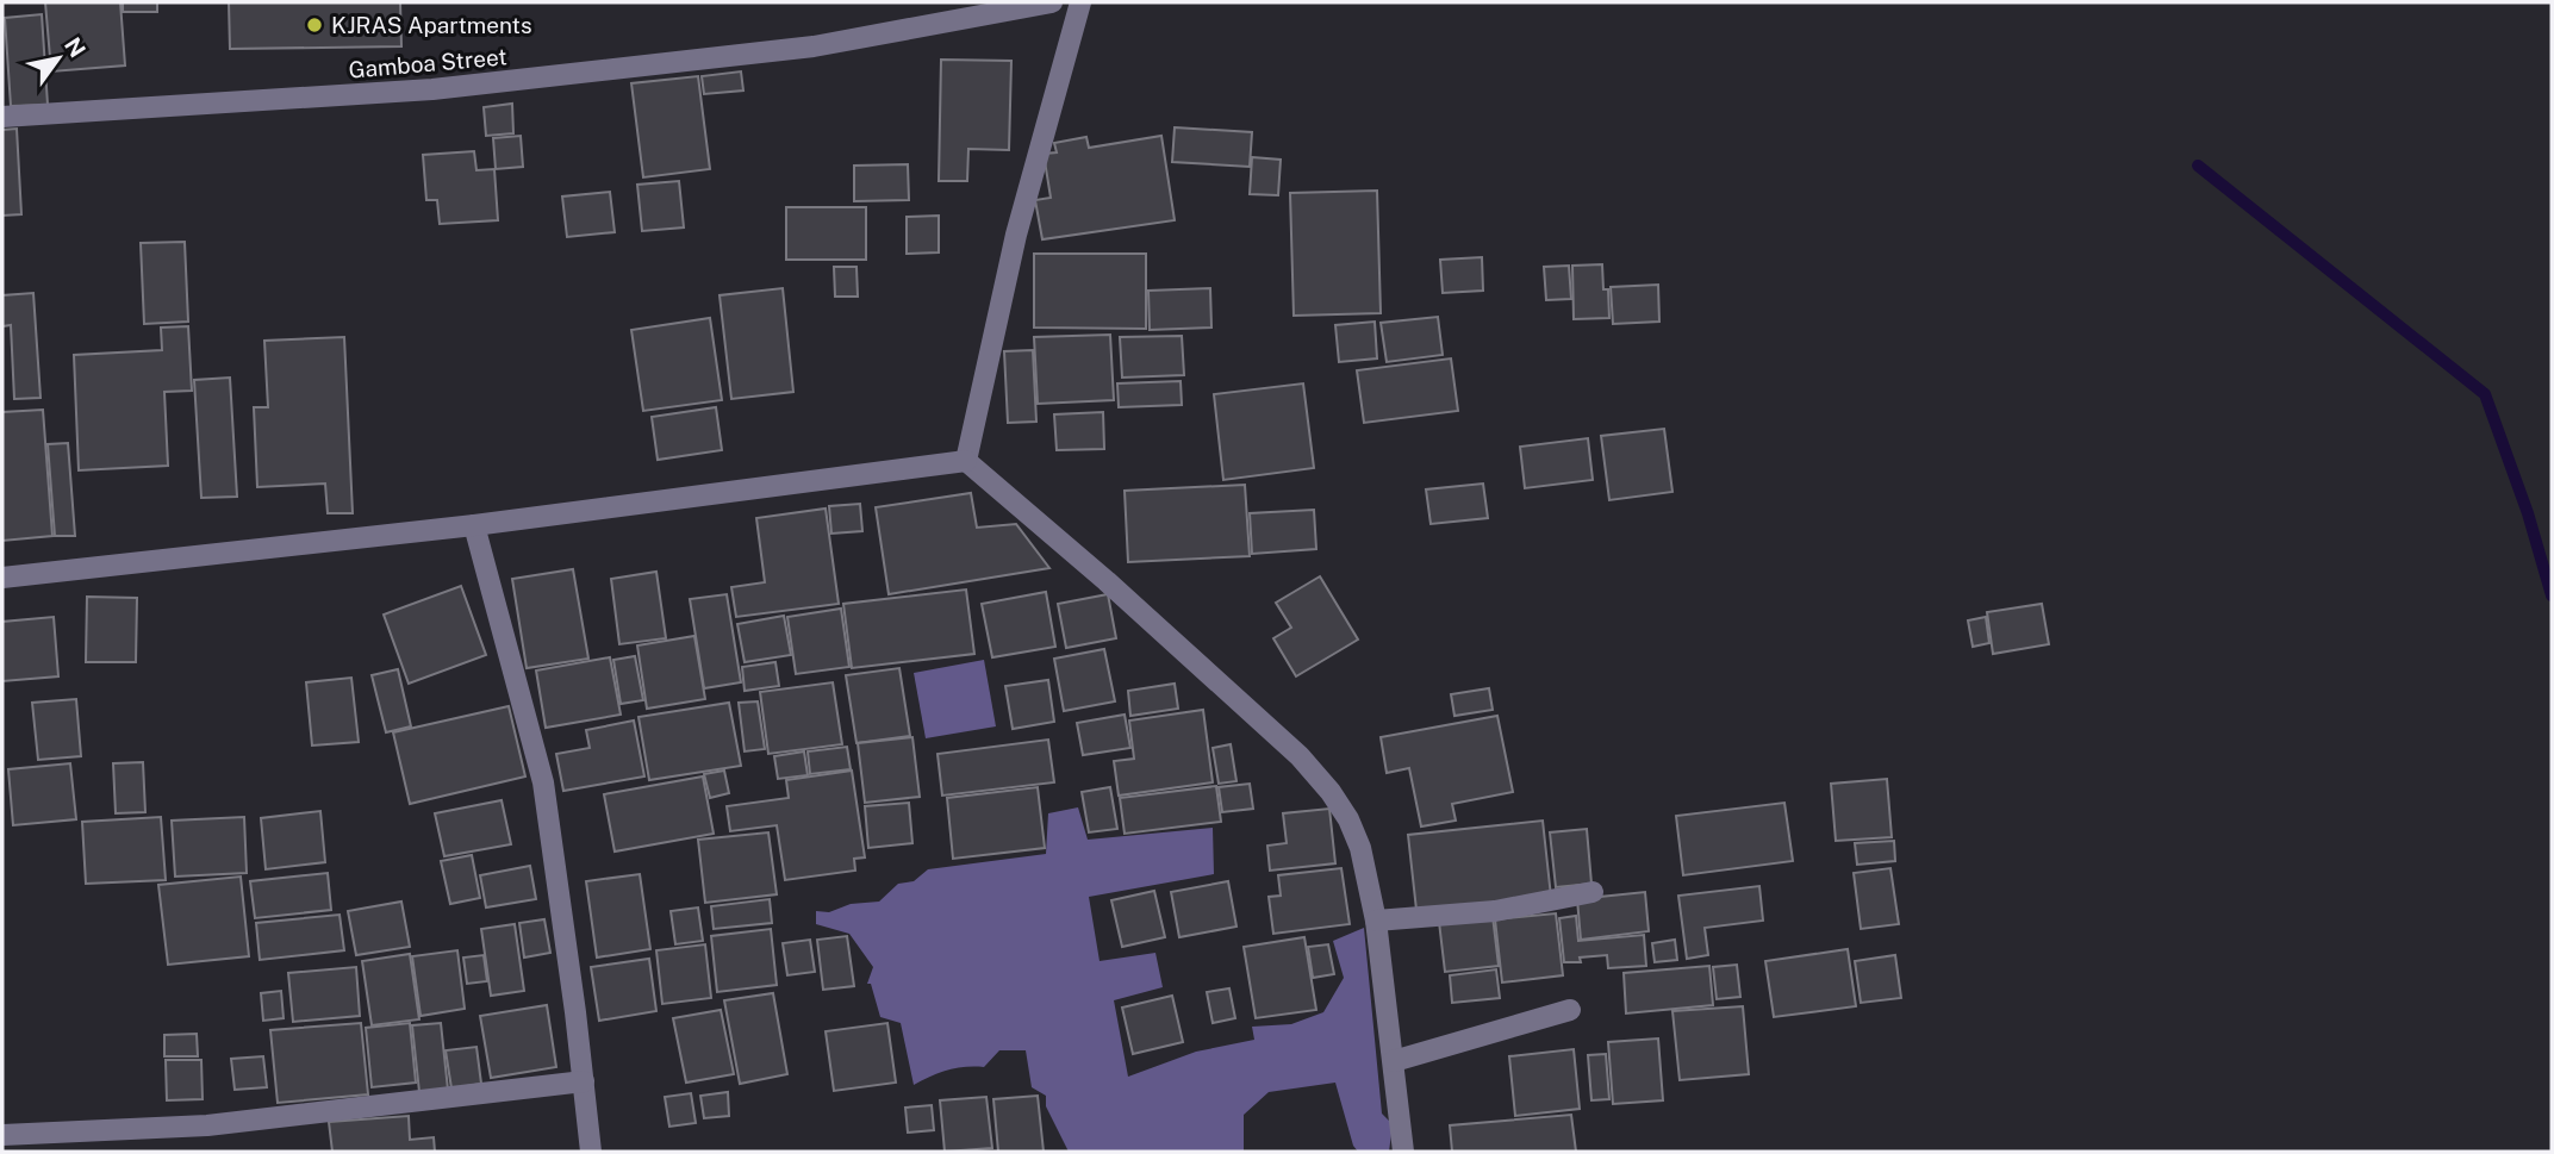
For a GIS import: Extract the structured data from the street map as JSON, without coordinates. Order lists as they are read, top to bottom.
{
  "streets": {
    "street": ["Gamboa Street"]
  },
  "places": ["KJRAS Apartments"],
  "north": "top right"
}
